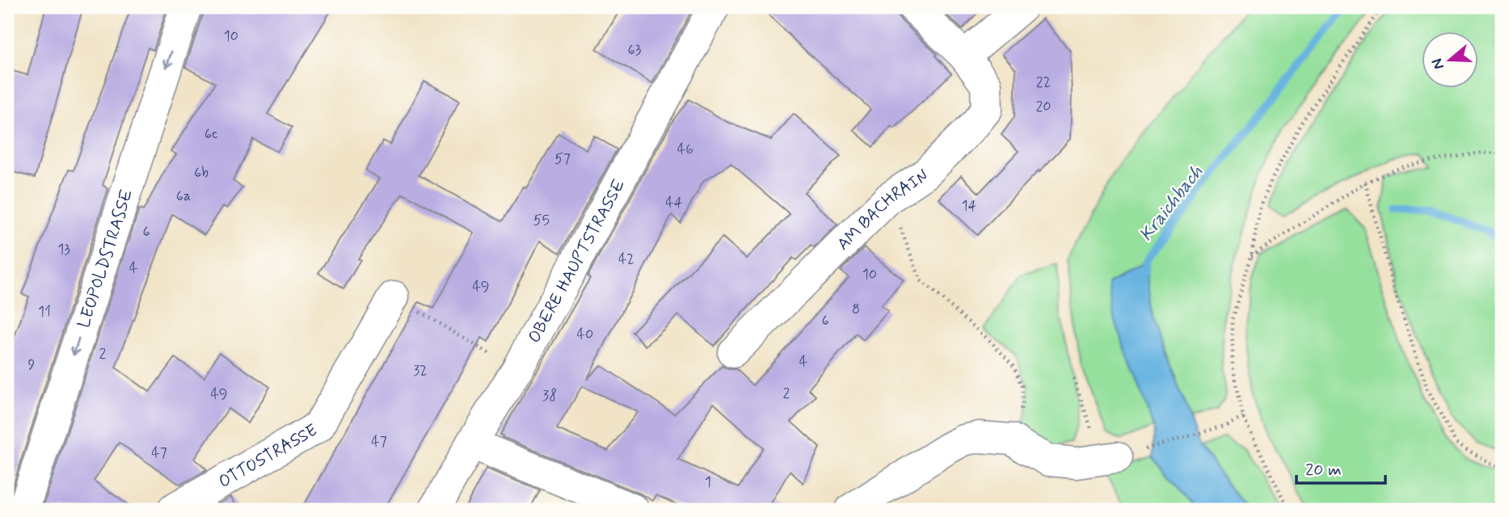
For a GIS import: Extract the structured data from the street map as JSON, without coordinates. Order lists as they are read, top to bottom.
{
  "streets": {
    "street": [
      "AM BACHRAIN",
      "LEOPOLDSTRASSE",
      "OBERE HAUPTSTRASSE",
      "OTTOSTRASSE"
    ]
  },
  "one_way": ["LEOPOLDSTRASSE"],
  "water": ["Kraichbach"],
  "house_numbers": [
    "10",
    "63",
    "22",
    "20",
    "6c",
    "46",
    "57",
    "6b",
    "6a",
    "44",
    "14",
    "55",
    "6",
    "13",
    "42",
    "4",
    "10",
    "49",
    "8",
    "11",
    "6",
    "40",
    "2",
    "4",
    "9",
    "32",
    "2",
    "49",
    "38",
    "47",
    "47",
    "1"
  ],
  "scale_bar": "20 m",
  "north": "left"
}
